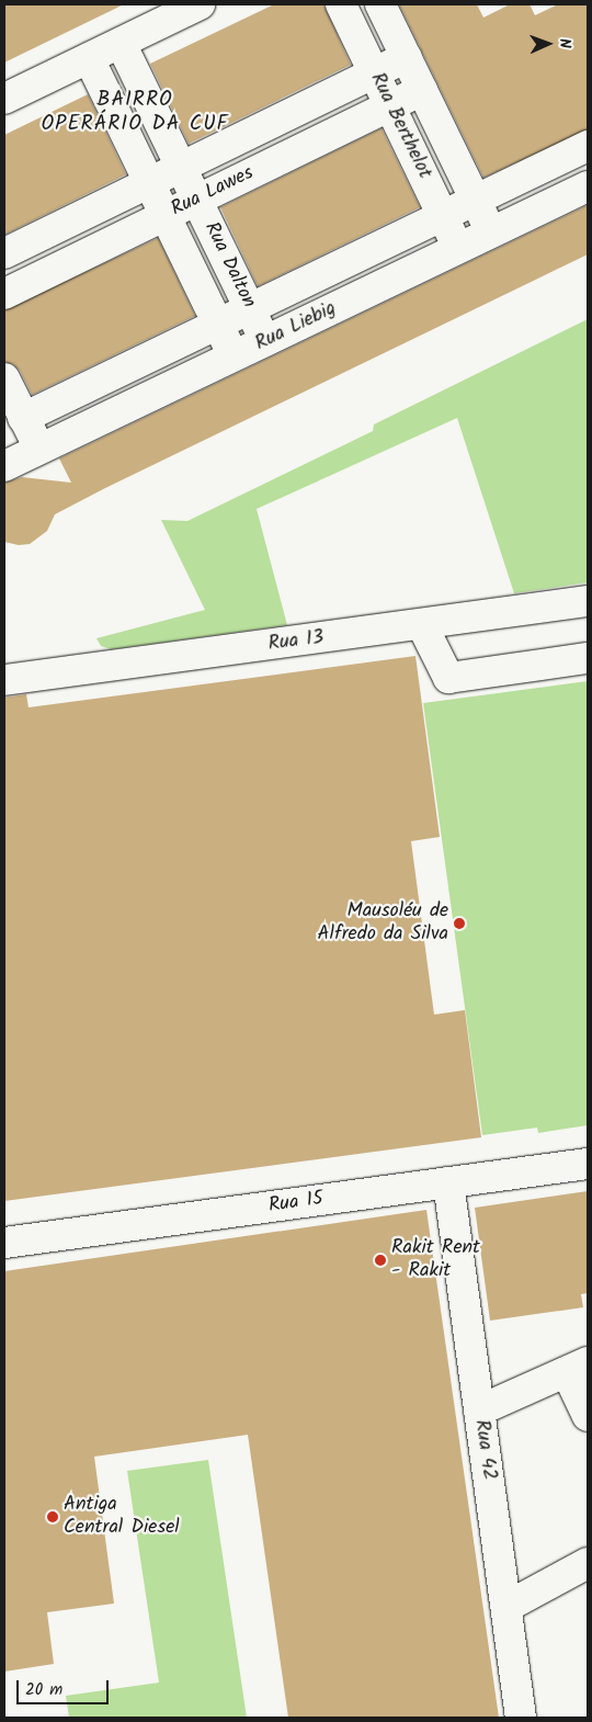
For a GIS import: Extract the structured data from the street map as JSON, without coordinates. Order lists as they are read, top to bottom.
{
  "streets": {
    "street": [
      "Rua Berthelot",
      "Rua Lawes",
      "Rua Dalton",
      "Rua Liebig",
      "Rua 13",
      "Rua 15",
      "Rua 42"
    ]
  },
  "crossings": [
    ["Rua Berthelot", "Rua Lawes"],
    ["Rua Berthelot", "Rua Liebig"],
    ["Rua Lawes", "Rua Dalton"],
    ["Rua Dalton", "Rua Liebig"],
    ["Rua 15", "Rua 42"]
  ],
  "districts": ["BAIRRO OPERÁRIO DA CUF"],
  "places": ["Mausoléu de Alfredo da Silva", "Rakit Rent - Rakit", "Antiga Central Diesel"],
  "scale_bar": "20 m",
  "north": "right"
}
